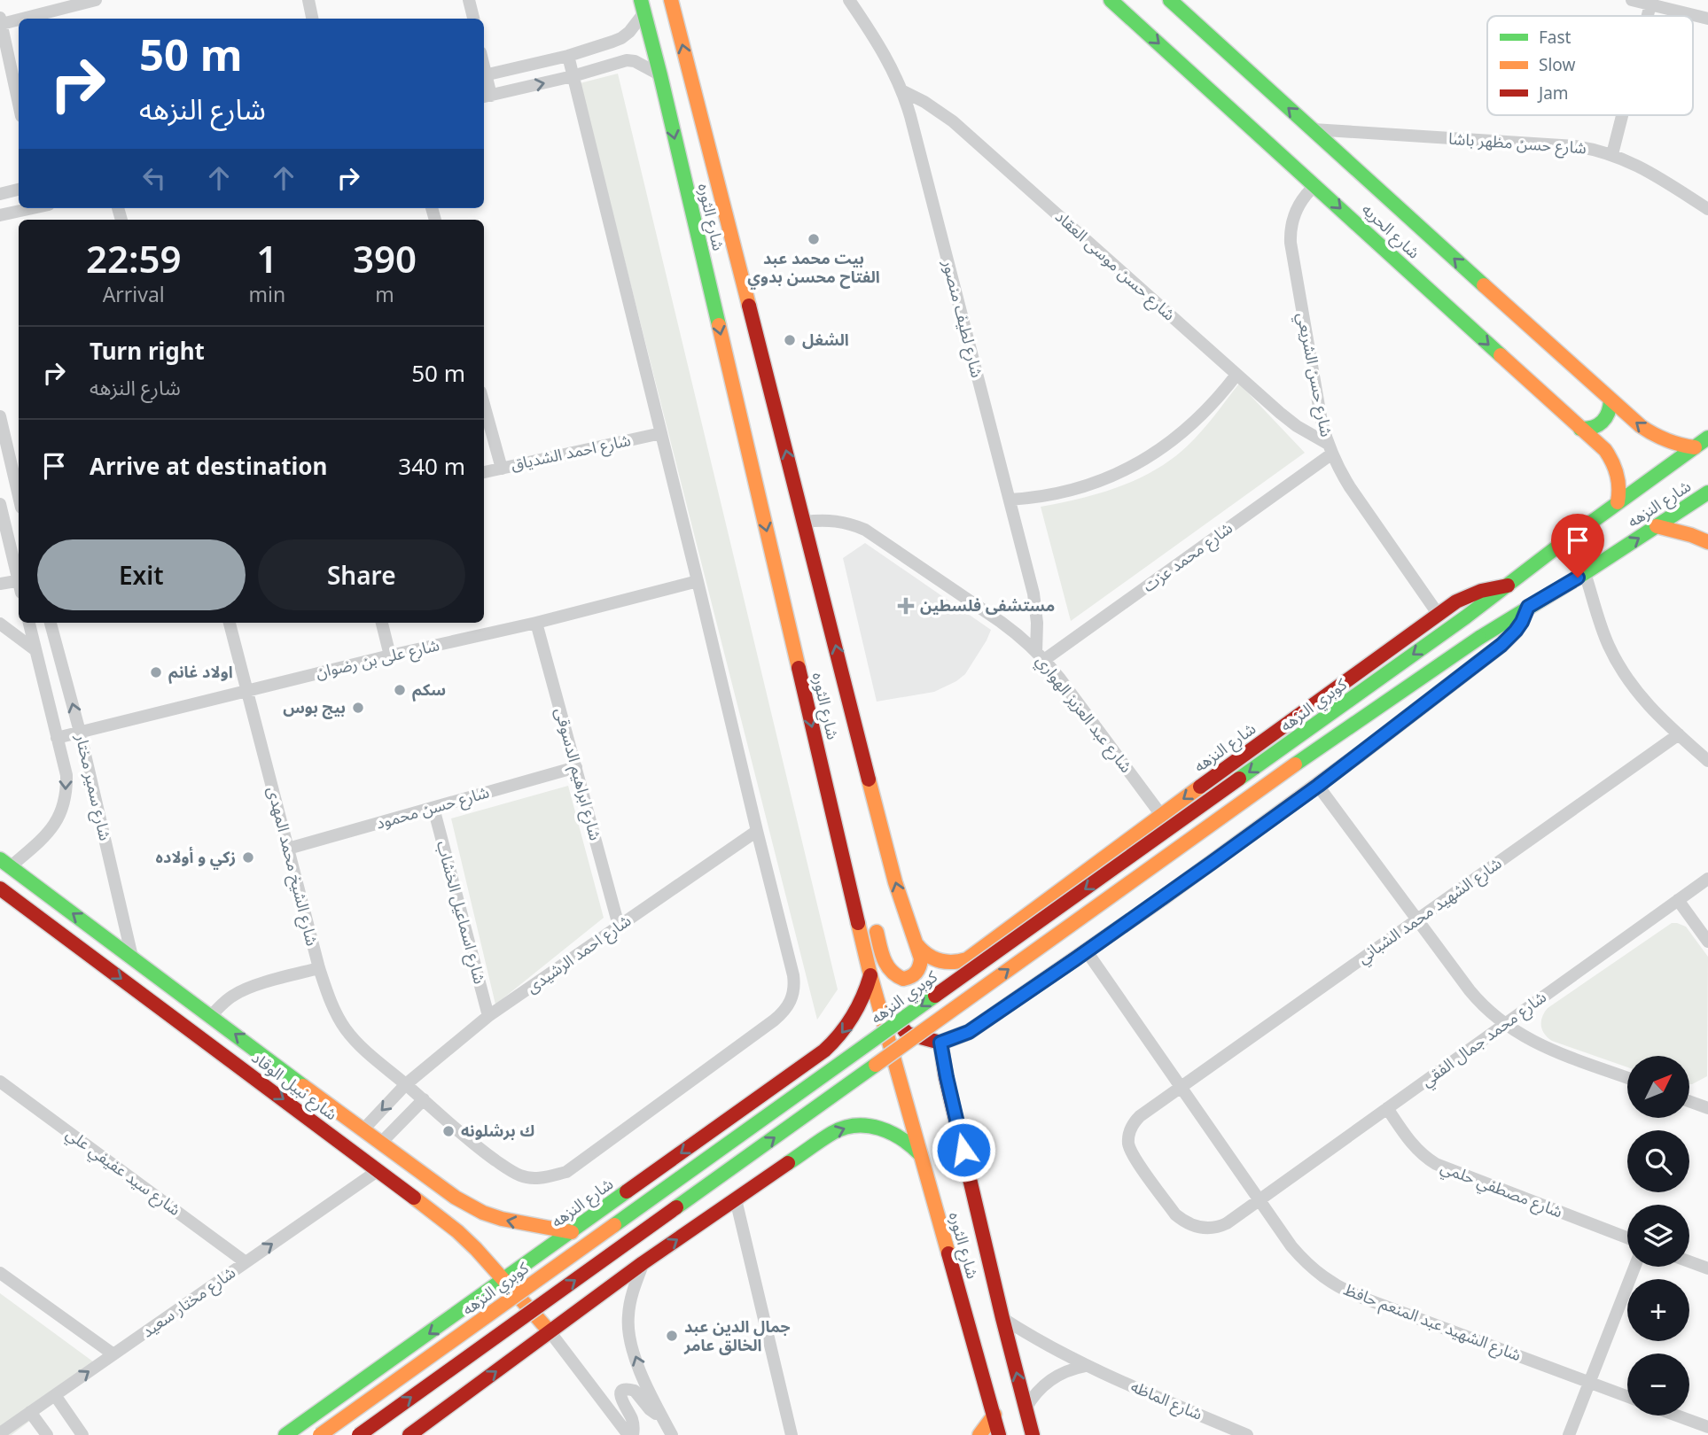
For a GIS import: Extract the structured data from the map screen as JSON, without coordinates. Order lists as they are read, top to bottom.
{
  "streets": {
    "main road": [
      "شارع الثوره",
      "شارع الحريه",
      "شارع النزهه",
      "كوبري النزهه",
      "شارع نبيل الوقاد"
    ],
    "street": [
      "شارع حسن مظهر باشا",
      "شارع حسن موسى العقاد",
      "شارع لطيف منصور",
      "شارع حسن الشريعي",
      "شارع احمد الشدياق",
      "شارع محمد عزت",
      "شارع على بن رضوان",
      "شارع عبد العزيز الهواري",
      "شارع ابراهيم الدسوقى",
      "شارع سمير مختار",
      "شارع حسن محمود",
      "شارع الشيخ محمد المهدى",
      "شارع الشهيد محمد الشباني",
      "شارع اسماعيل الخشاب",
      "شارع احمد الرشيدى",
      "شارع محمد جمال الفقي",
      "شارع سيد عفيفي علي",
      "شارع مصطفي حلمي",
      "شارع مختار سعيد",
      "شارع الشهيد عبد المنعم حافظ",
      "شارع الماظه"
    ]
  },
  "crossings": [
    ["شارع حسن مظهر باشا", "شارع الحريه"],
    ["شارع الثوره", "شارع النزهه"],
    ["شارع الثوره", "شارع عبد العزيز الهواري"],
    ["شارع الثوره", "شارع الماظه"],
    ["شارع الحريه", "شارع حسن الشريعي"],
    ["شارع الحريه", "شارع النزهه"],
    ["شارع حسن موسى العقاد", "شارع لطيف منصور"],
    ["شارع حسن موسى العقاد", "شارع حسن الشريعي"],
    ["شارع حسن موسى العقاد", "شارع محمد عزت"],
    ["شارع لطيف منصور", "شارع محمد عزت"],
    ["شارع لطيف منصور", "شارع عبد العزيز الهواري"],
    ["شارع حسن الشريعي", "شارع النزهه"],
    ["شارع حسن الشريعي", "شارع محمد عزت"],
    ["شارع احمد الشدياق", "شارع الشيخ محمد المهدى"],
    ["شارع النزهه", "كوبري النزهه"],
    ["شارع النزهه", "شارع عبد العزيز الهواري"],
    ["شارع النزهه", "شارع نبيل الوقاد"],
    ["شارع النزهه", "شارع الشهيد عبد المنعم حافظ"],
    ["شارع محمد عزت", "شارع عبد العزيز الهواري"],
    ["شارع على بن رضوان", "شارع ابراهيم الدسوقى"],
    ["شارع على بن رضوان", "شارع سمير مختار"],
    ["شارع على بن رضوان", "شارع الشيخ محمد المهدى"],
    ["شارع ابراهيم الدسوقى", "شارع حسن محمود"],
    ["شارع ابراهيم الدسوقى", "شارع احمد الرشيدى"],
    ["شارع سمير مختار", "شارع نبيل الوقاد"],
    ["شارع حسن محمود", "شارع الشيخ محمد المهدى"],
    ["شارع حسن محمود", "شارع اسماعيل الخشاب"],
    ["شارع الشيخ محمد المهدى", "شارع احمد الرشيدى"],
    ["شارع الشهيد محمد الشباني", "شارع الشهيد عبد المنعم حافظ"],
    ["شارع اسماعيل الخشاب", "شارع احمد الرشيدى"],
    ["شارع احمد الرشيدى", "شارع نبيل الوقاد"],
    ["شارع محمد جمال الفقي", "شارع مصطفي حلمي"],
    ["شارع محمد جمال الفقي", "شارع الشهيد عبد المنعم حافظ"],
    ["شارع نبيل الوقاد", "شارع مختار سعيد"],
    ["شارع سيد عفيفي علي", "شارع مختار سعيد"]
  ],
  "one_way": ["شارع مختار سعيد"],
  "places": {
    "other": [
      "بيت محمد عبد الفتاح محسن بدوي",
      "الشغل",
      "اولاد غانم",
      "سكم",
      "بيج بوس",
      "زكي و أولاده",
      "ك برشلونه",
      "جمال الدين عبد الخالق عامر"
    ],
    "health": ["مستشفى فلسطين"]
  },
  "legend": ["Fast", "Slow", "Jam"],
  "north": "top right",
  "page": {
    "turn": ["50 m", "شارع النزهه"],
    "eta": [
      "22:59",
      "Arrival",
      "1",
      "min",
      "390",
      "m"
    ],
    "list": [
      {
        "name": "Turn right",
        "note": "شارع النزهه",
        "value": "50 m"
      },
      {
        "name": "Arrive at destination",
        "value": "340 m"
      }
    ],
    "buttons": ["Exit", "Share"],
    "map_buttons": ["+", "−"]
  }
}
